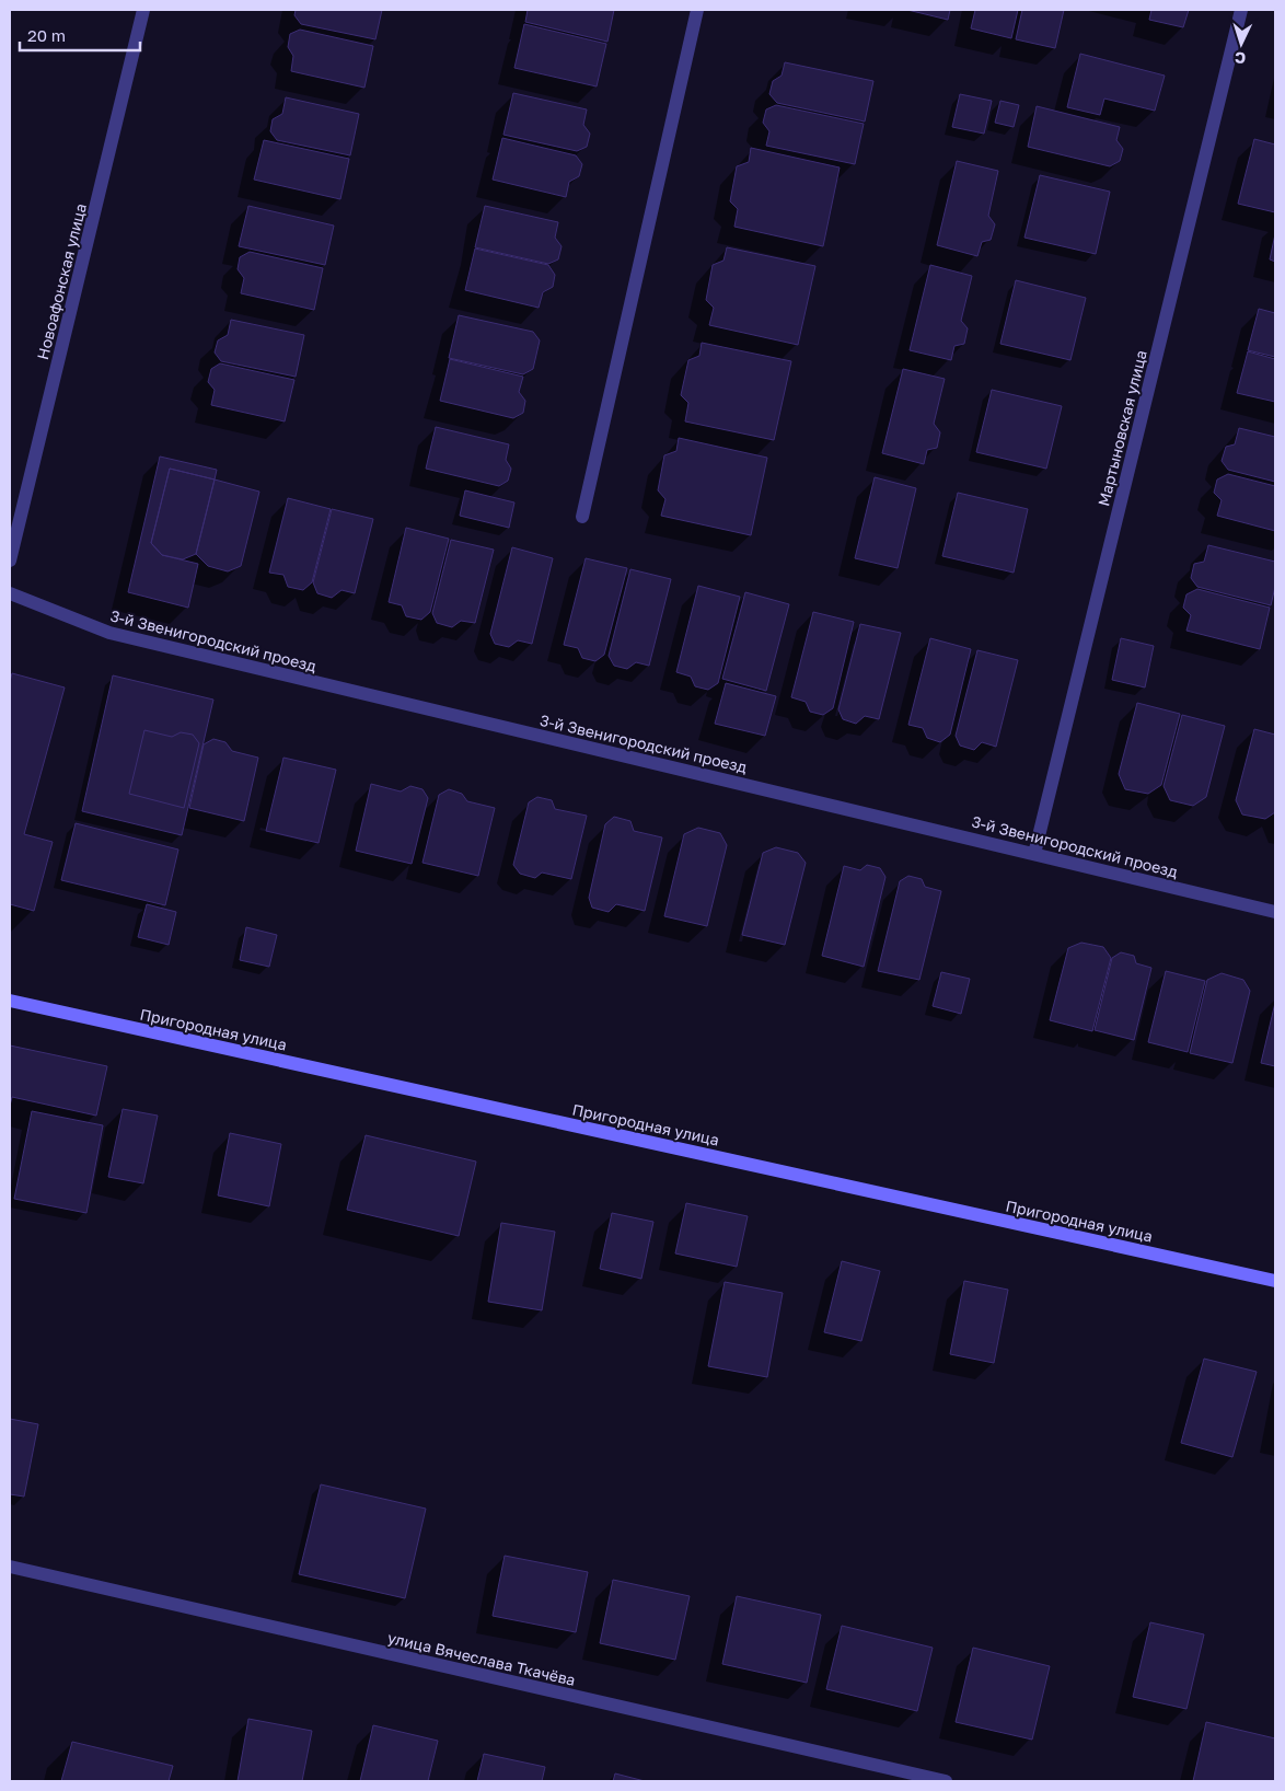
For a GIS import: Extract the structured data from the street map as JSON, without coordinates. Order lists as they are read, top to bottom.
{
  "streets": {
    "street": [
      "Новоафонская улица",
      "Мартыновская улица",
      "3-й Звенигородский проезд",
      "Пригородная улица",
      "улица Вячеслава Ткачёва"
    ]
  },
  "crossings": [
    ["Мартыновская улица", "3-й Звенигородский проезд"]
  ],
  "scale_bar": "20 m",
  "north": "bottom"
}
